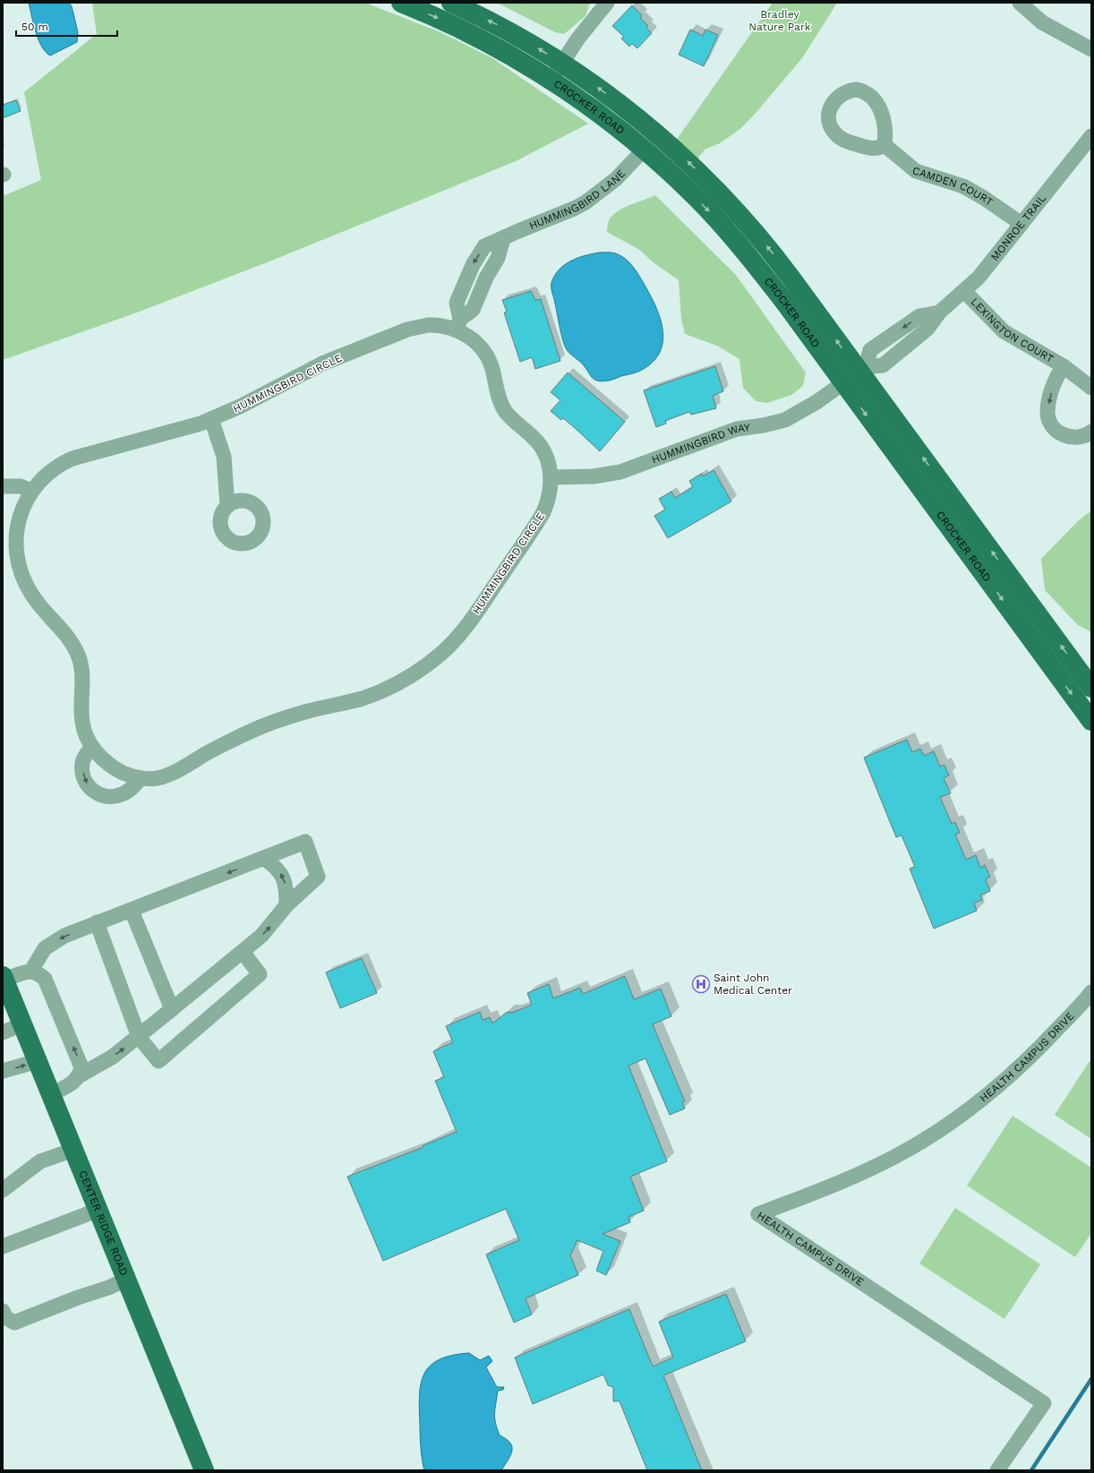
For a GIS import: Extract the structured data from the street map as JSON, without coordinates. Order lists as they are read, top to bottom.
{
  "streets": {
    "main road": ["CROCKER ROAD", "CENTER RIDGE ROAD"],
    "street": [
      "CAMDEN COURT",
      "HUMMINGBIRD LANE",
      "MONROE TRAIL",
      "LEXINGTON COURT",
      "HUMMINGBIRD CIRCLE",
      "HUMMINGBIRD WAY",
      "HEALTH CAMPUS DRIVE"
    ]
  },
  "crossings": [
    ["CROCKER ROAD", "HUMMINGBIRD LANE"],
    ["CROCKER ROAD", "MONROE TRAIL"],
    ["CROCKER ROAD", "HUMMINGBIRD WAY"],
    ["CAMDEN COURT", "MONROE TRAIL"],
    ["HUMMINGBIRD LANE", "HUMMINGBIRD CIRCLE"],
    ["MONROE TRAIL", "LEXINGTON COURT"],
    ["HUMMINGBIRD CIRCLE", "HUMMINGBIRD WAY"]
  ],
  "parks": ["Bradley Nature Park"],
  "places": {
    "hospital": ["Saint John Medical Center"]
  },
  "scale_bar": "50 m"
}
